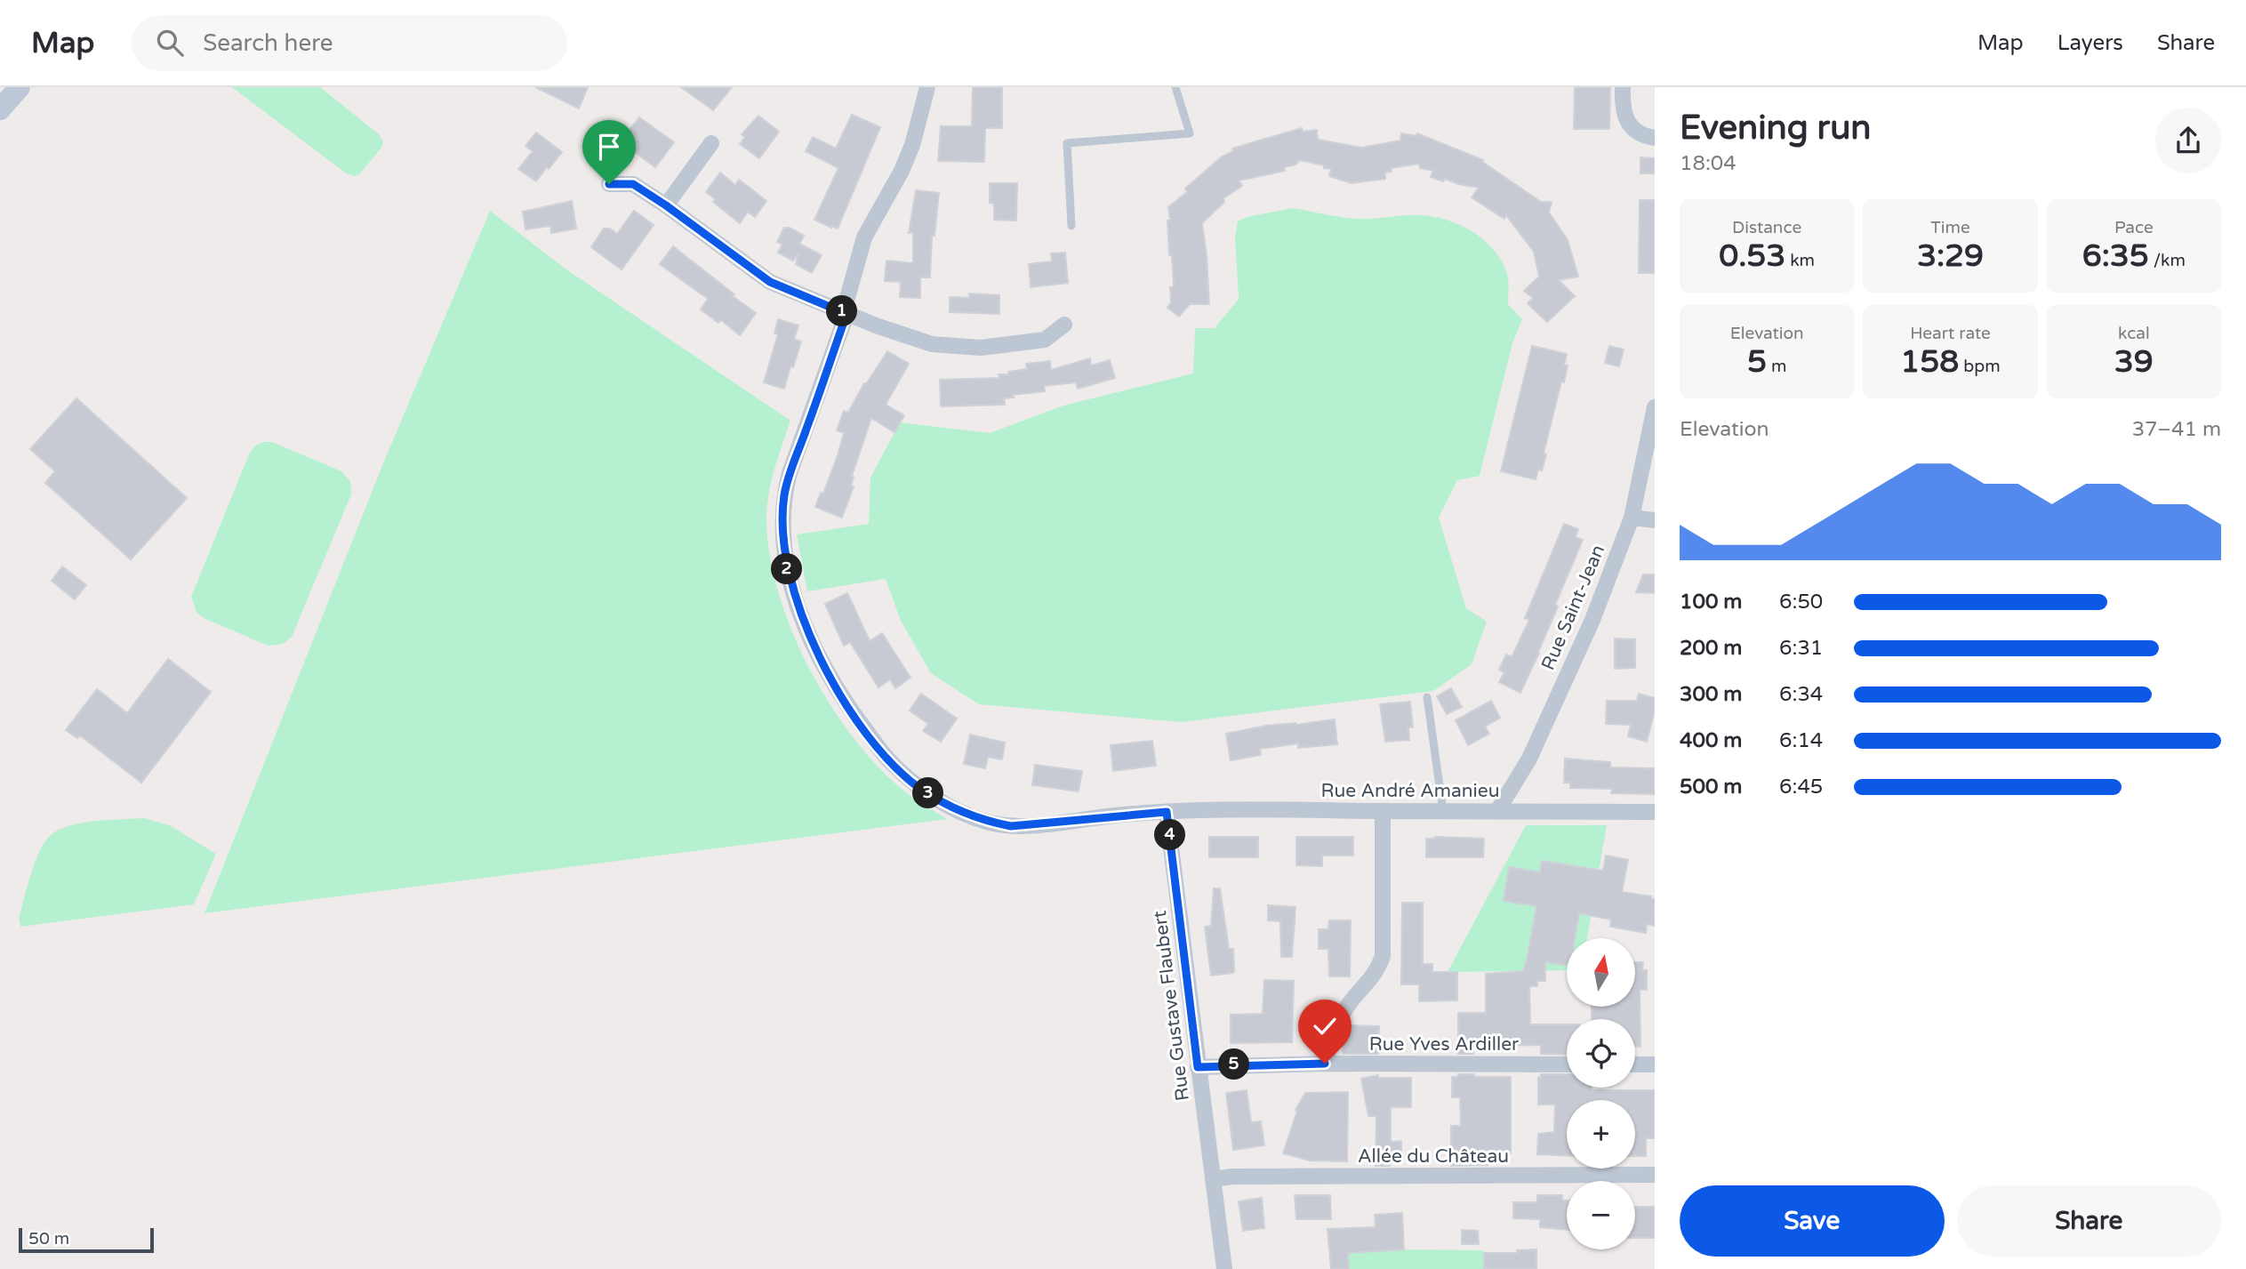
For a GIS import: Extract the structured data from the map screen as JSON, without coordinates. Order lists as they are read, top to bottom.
{
  "streets": {
    "street": [
      "Rue Saint-Jean",
      "Rue André Amanieu",
      "Rue Gustave Flaubert",
      "Rue Yves Ardiller",
      "Allée du Château"
    ]
  },
  "crossings": [
    ["Rue Saint-Jean", "Rue André Amanieu"],
    ["Rue André Amanieu", "Rue Gustave Flaubert"],
    ["Rue Gustave Flaubert", "Rue Yves Ardiller"],
    ["Rue Gustave Flaubert", "Allée du Château"]
  ],
  "scale_bar": "50 m",
  "north": "top",
  "page": {
    "header": "Map",
    "search": "Search here",
    "nav": ["Map", "Layers", "Share"],
    "heading": ["Evening run", "18:04"],
    "stats": [
      ["Distance", "0.53 km"],
      ["Time", "3:29"],
      ["Pace", "6:35 /km"],
      ["Elevation", "5 m"],
      ["Heart rate", "158 bpm"],
      ["kcal", "39"]
    ],
    "pins": [
      "1",
      "2",
      "3",
      "4",
      "5"
    ],
    "chart": ["Elevation", "37–41 m"],
    "list": [
      {
        "name": "100 m",
        "note": "6:50"
      },
      {
        "name": "200 m",
        "note": "6:31"
      },
      {
        "name": "300 m",
        "note": "6:34"
      },
      {
        "name": "400 m",
        "note": "6:14"
      },
      {
        "name": "500 m",
        "note": "6:45"
      }
    ],
    "map_buttons": ["+", "−"],
    "buttons": ["Save", "Share"],
    "scale": "50 m"
  }
}
